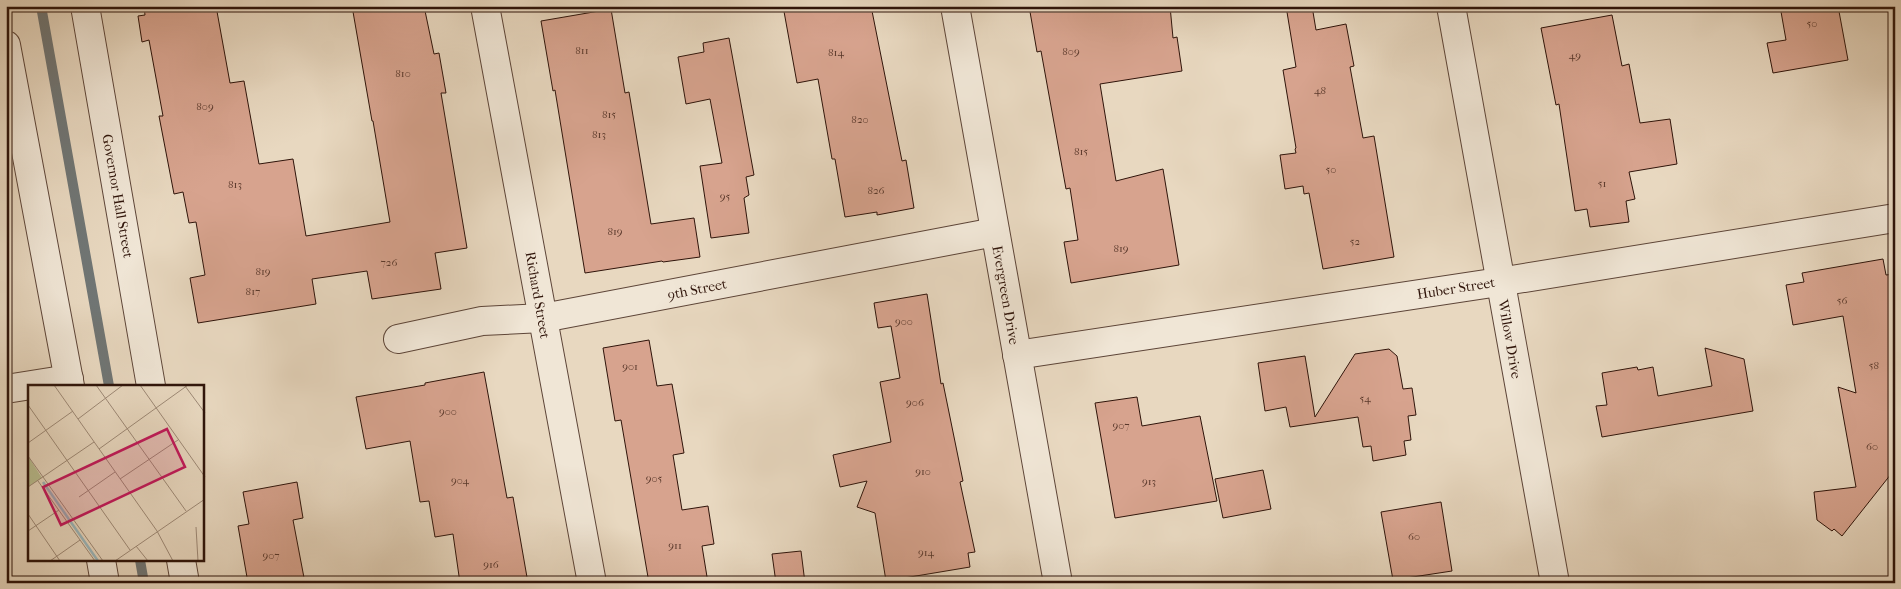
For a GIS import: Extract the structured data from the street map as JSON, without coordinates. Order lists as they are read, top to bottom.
{
  "streets": {
    "street": [
      "Governor Hall Street",
      "Huber Street",
      "9th Street",
      "Richard Street",
      "Evergreen Drive",
      "Willow Drive"
    ]
  },
  "crossings": [
    ["Huber Street", "Evergreen Drive"],
    ["Huber Street", "Willow Drive"],
    ["9th Street", "Richard Street"],
    ["9th Street", "Evergreen Drive"]
  ],
  "house_numbers": [
    "50",
    "811",
    "809",
    "814",
    "49",
    "810",
    "48",
    "809",
    "815",
    "820",
    "813",
    "815",
    "50",
    "51",
    "813",
    "826",
    "95",
    "819",
    "52",
    "819",
    "726",
    "819",
    "817",
    "56",
    "900",
    "58",
    "901",
    "54",
    "906",
    "900",
    "907",
    "60",
    "910",
    "905",
    "904",
    "913",
    "60",
    "911",
    "914",
    "907",
    "916"
  ]
}
